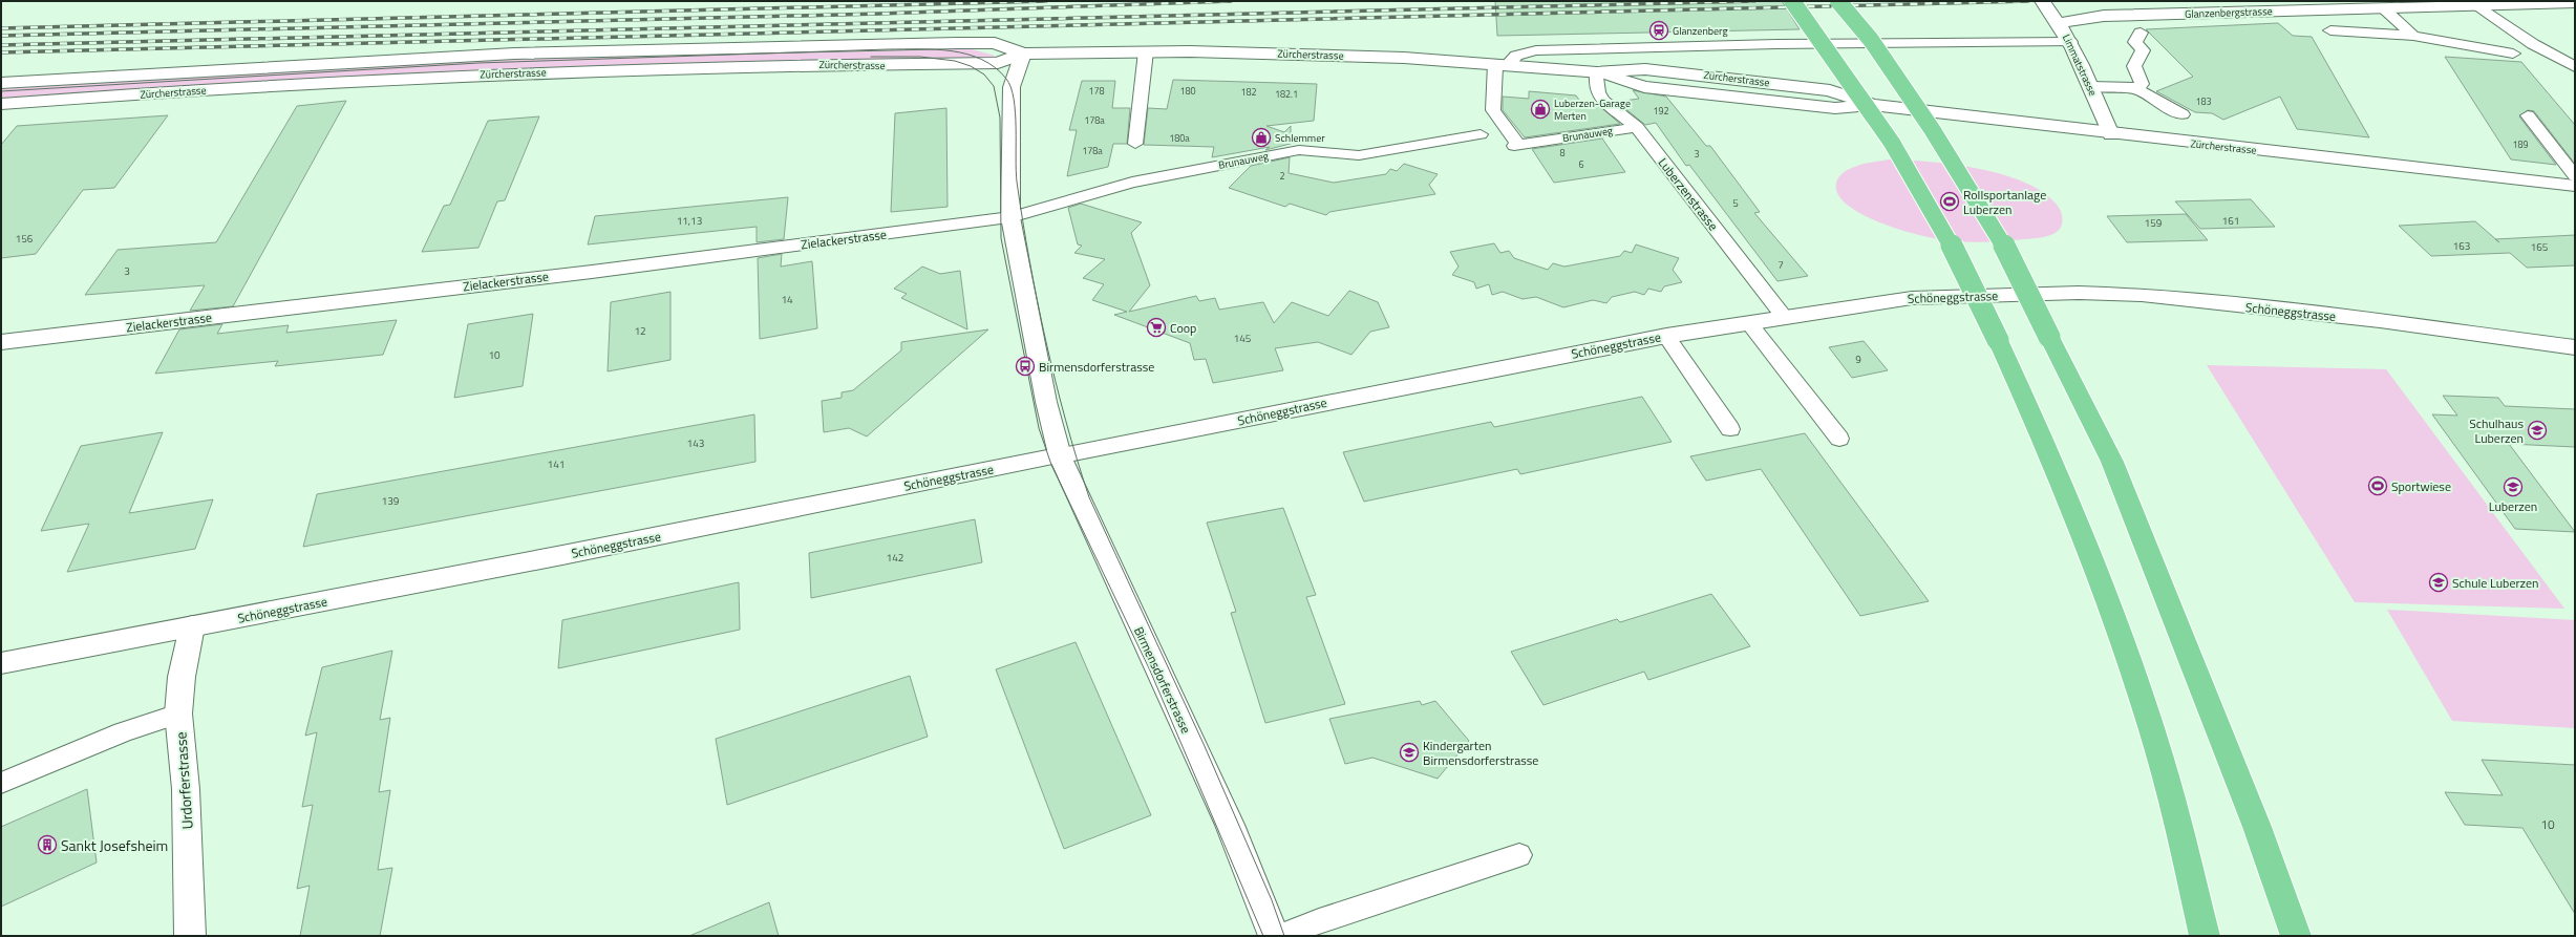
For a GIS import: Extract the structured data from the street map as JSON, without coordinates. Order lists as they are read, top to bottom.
{
  "streets": {
    "street": [
      "Glanzenbergstrasse",
      "Zürcherstrasse",
      "Limmatstrasse",
      "Zielackerstrasse",
      "Schöneggstrasse",
      "Birmensdorferstrasse",
      "Urdorferstrasse"
    ],
    "lane": ["Brunauweg", "Luberzenstrasse"]
  },
  "crossings": [
    ["Glanzenbergstrasse", "Limmatstrasse"],
    ["Zürcherstrasse", "Limmatstrasse"],
    ["Zürcherstrasse", "Brunauweg"],
    ["Zürcherstrasse", "Luberzenstrasse"],
    ["Zürcherstrasse", "Birmensdorferstrasse"],
    ["Brunauweg", "Luberzenstrasse"],
    ["Brunauweg", "Zielackerstrasse"],
    ["Brunauweg", "Birmensdorferstrasse"],
    ["Luberzenstrasse", "Schöneggstrasse"],
    ["Zielackerstrasse", "Birmensdorferstrasse"],
    ["Schöneggstrasse", "Birmensdorferstrasse"],
    ["Schöneggstrasse", "Urdorferstrasse"]
  ],
  "places": {
    "station": ["Glanzenberg"],
    "shop": ["Luberzen-Garage Merten", "Schlemmer"],
    "sports": ["Rollsportanlage Luberzen", "Sportwiese"],
    "supermarket": ["Coop"],
    "bus stop": ["Birmensdorferstrasse"],
    "school or university": [
      "Schulhaus Luberzen",
      "Luberzen",
      "Schule Luberzen",
      "Kindergarten Birmensdorferstrasse"
    ],
    "building": ["Sankt Josefsheim"]
  },
  "house_numbers": [
    "178",
    "180",
    "182",
    "182.1",
    "183",
    "192",
    "178a",
    "180a",
    "189",
    "178a",
    "8",
    "3",
    "6",
    "2",
    "5",
    "11,13",
    "161",
    "159",
    "156",
    "163",
    "165",
    "7",
    "3",
    "14",
    "12",
    "145",
    "10",
    "9",
    "143",
    "141",
    "139",
    "142",
    "10"
  ]
}
